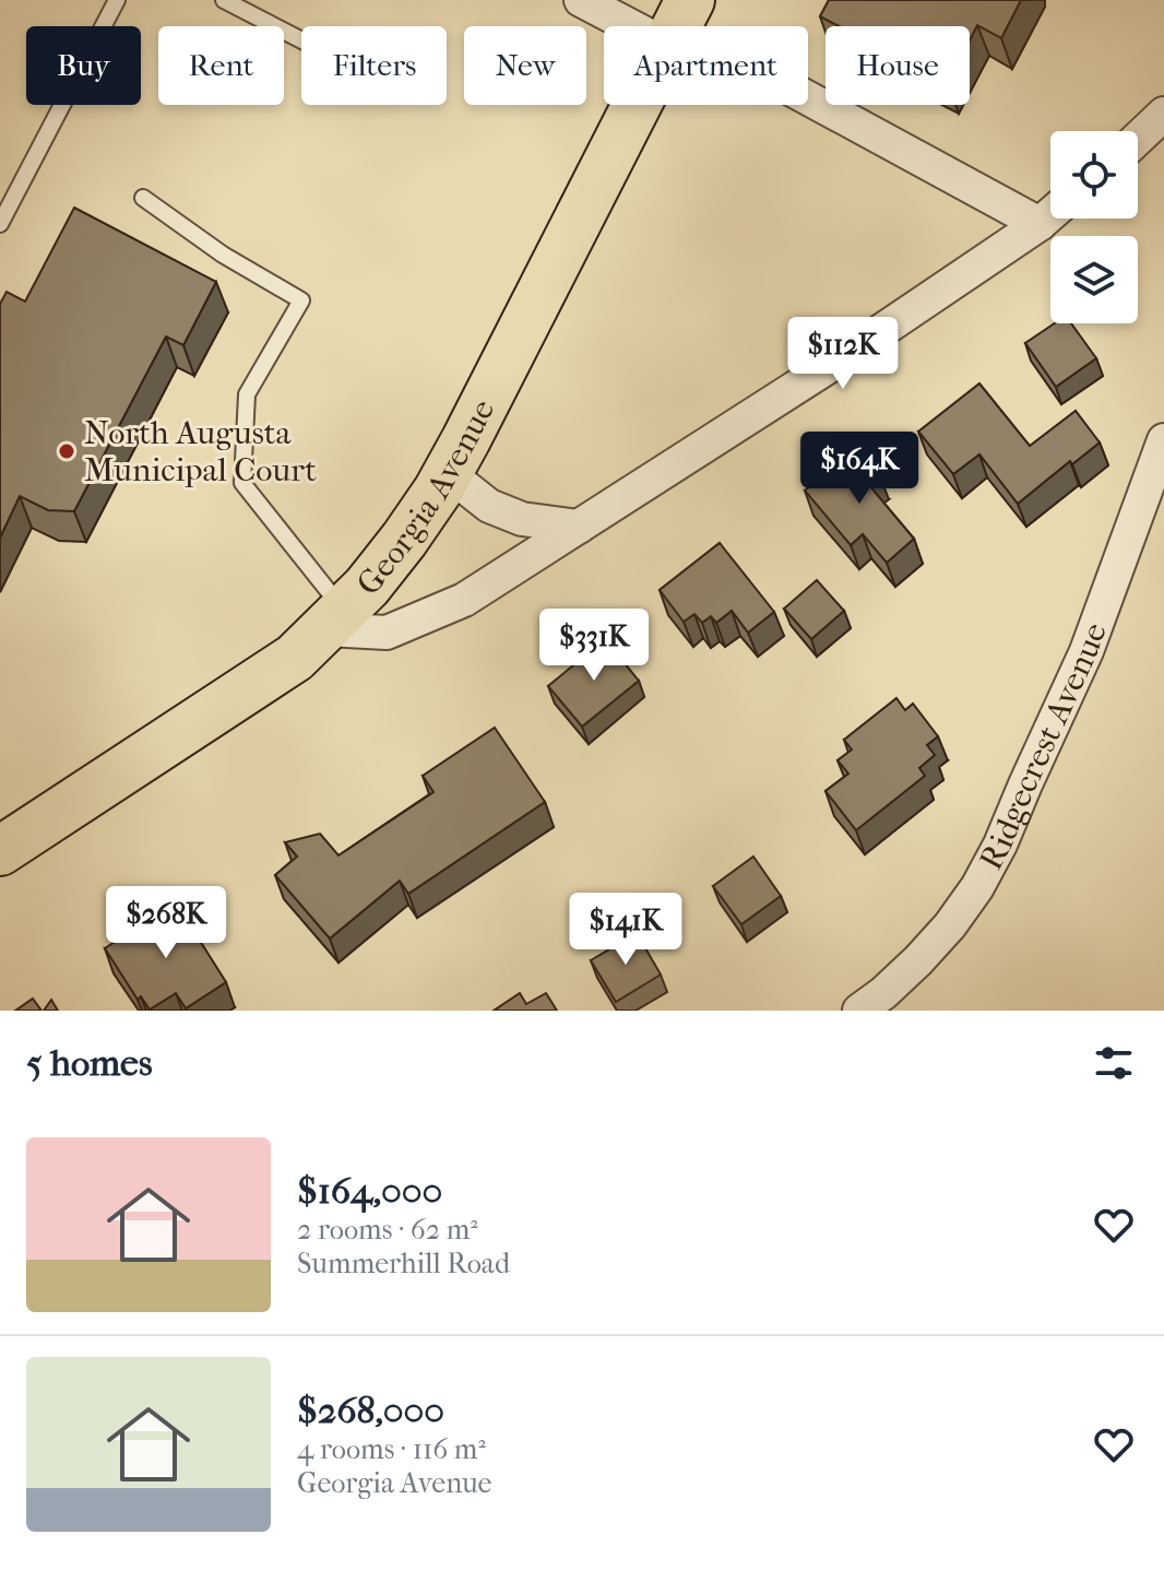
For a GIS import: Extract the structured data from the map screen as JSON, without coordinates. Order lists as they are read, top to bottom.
{
  "streets": {
    "main road": ["Georgia Avenue"],
    "street": ["Ridgecrest Avenue"]
  },
  "places": ["North Augusta Municipal Court"],
  "page": {
    "chip": [
      "Buy",
      "Rent",
      "Filters",
      "New",
      "Apartment",
      "House"
    ],
    "price": [
      "$112K",
      "$164K",
      "$331K",
      "$268K",
      "$141K"
    ],
    "heading": "5 homes",
    "list": [
      {
        "name": "$164,000",
        "note": "2 rooms · 62 m² · Summerhill Road"
      },
      {
        "name": "$268,000",
        "note": "4 rooms · 116 m² · Georgia Avenue"
      }
    ]
  }
}
